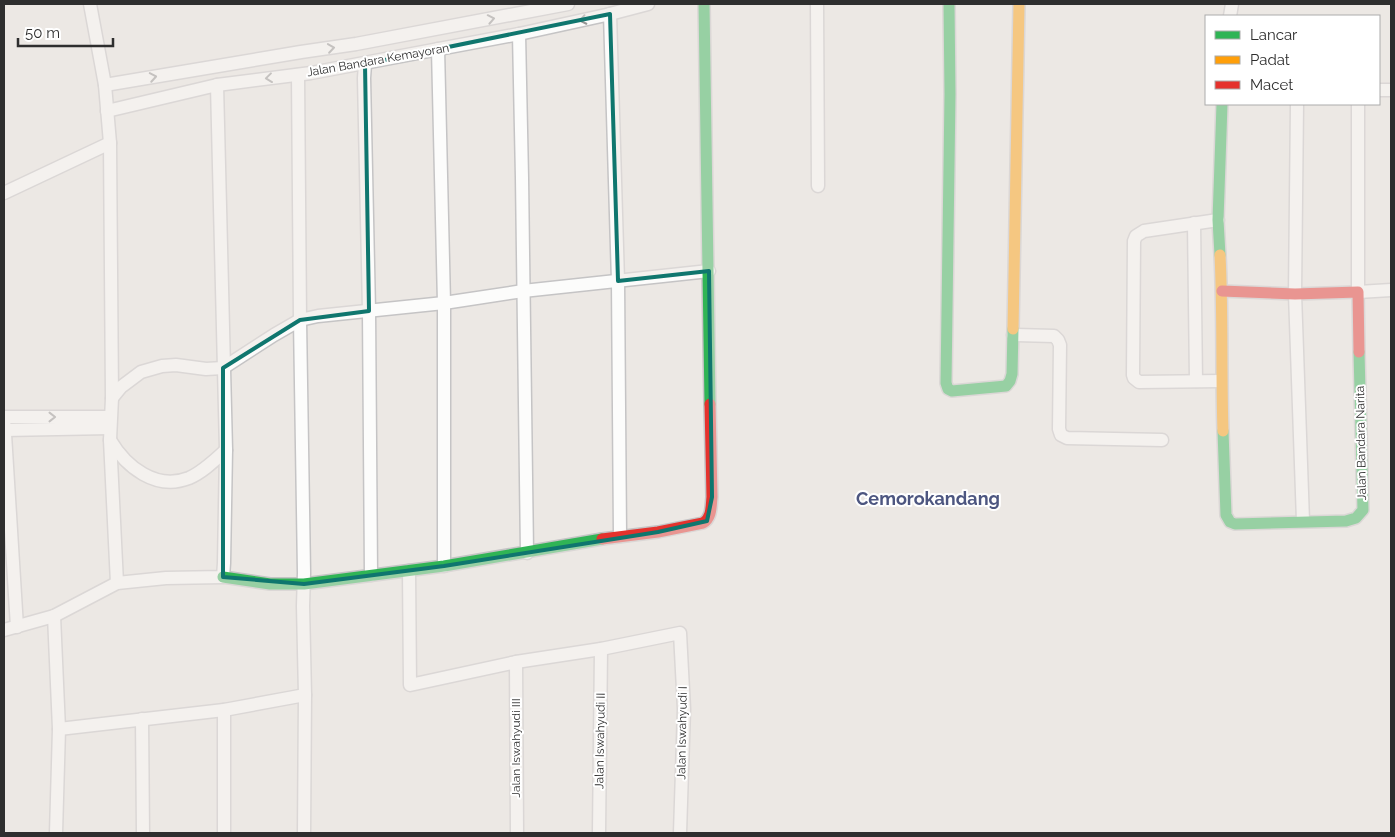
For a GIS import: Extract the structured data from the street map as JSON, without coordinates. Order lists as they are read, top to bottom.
{
  "streets": {
    "street": [
      "Jalan Bandara Kemayoran",
      "Jalan Bandara Narita",
      "Jalan Iswahyudi I",
      "Jalan Iswahyudi II",
      "Jalan Iswahyudi III"
    ]
  },
  "crossings": [
    ["Jalan Iswahyudi I", "Jalan Iswahyudi II"]
  ],
  "districts": ["Cemorokandang"],
  "legend": ["Lancar", "Padat", "Macet"],
  "scale_bar": "50 m"
}
